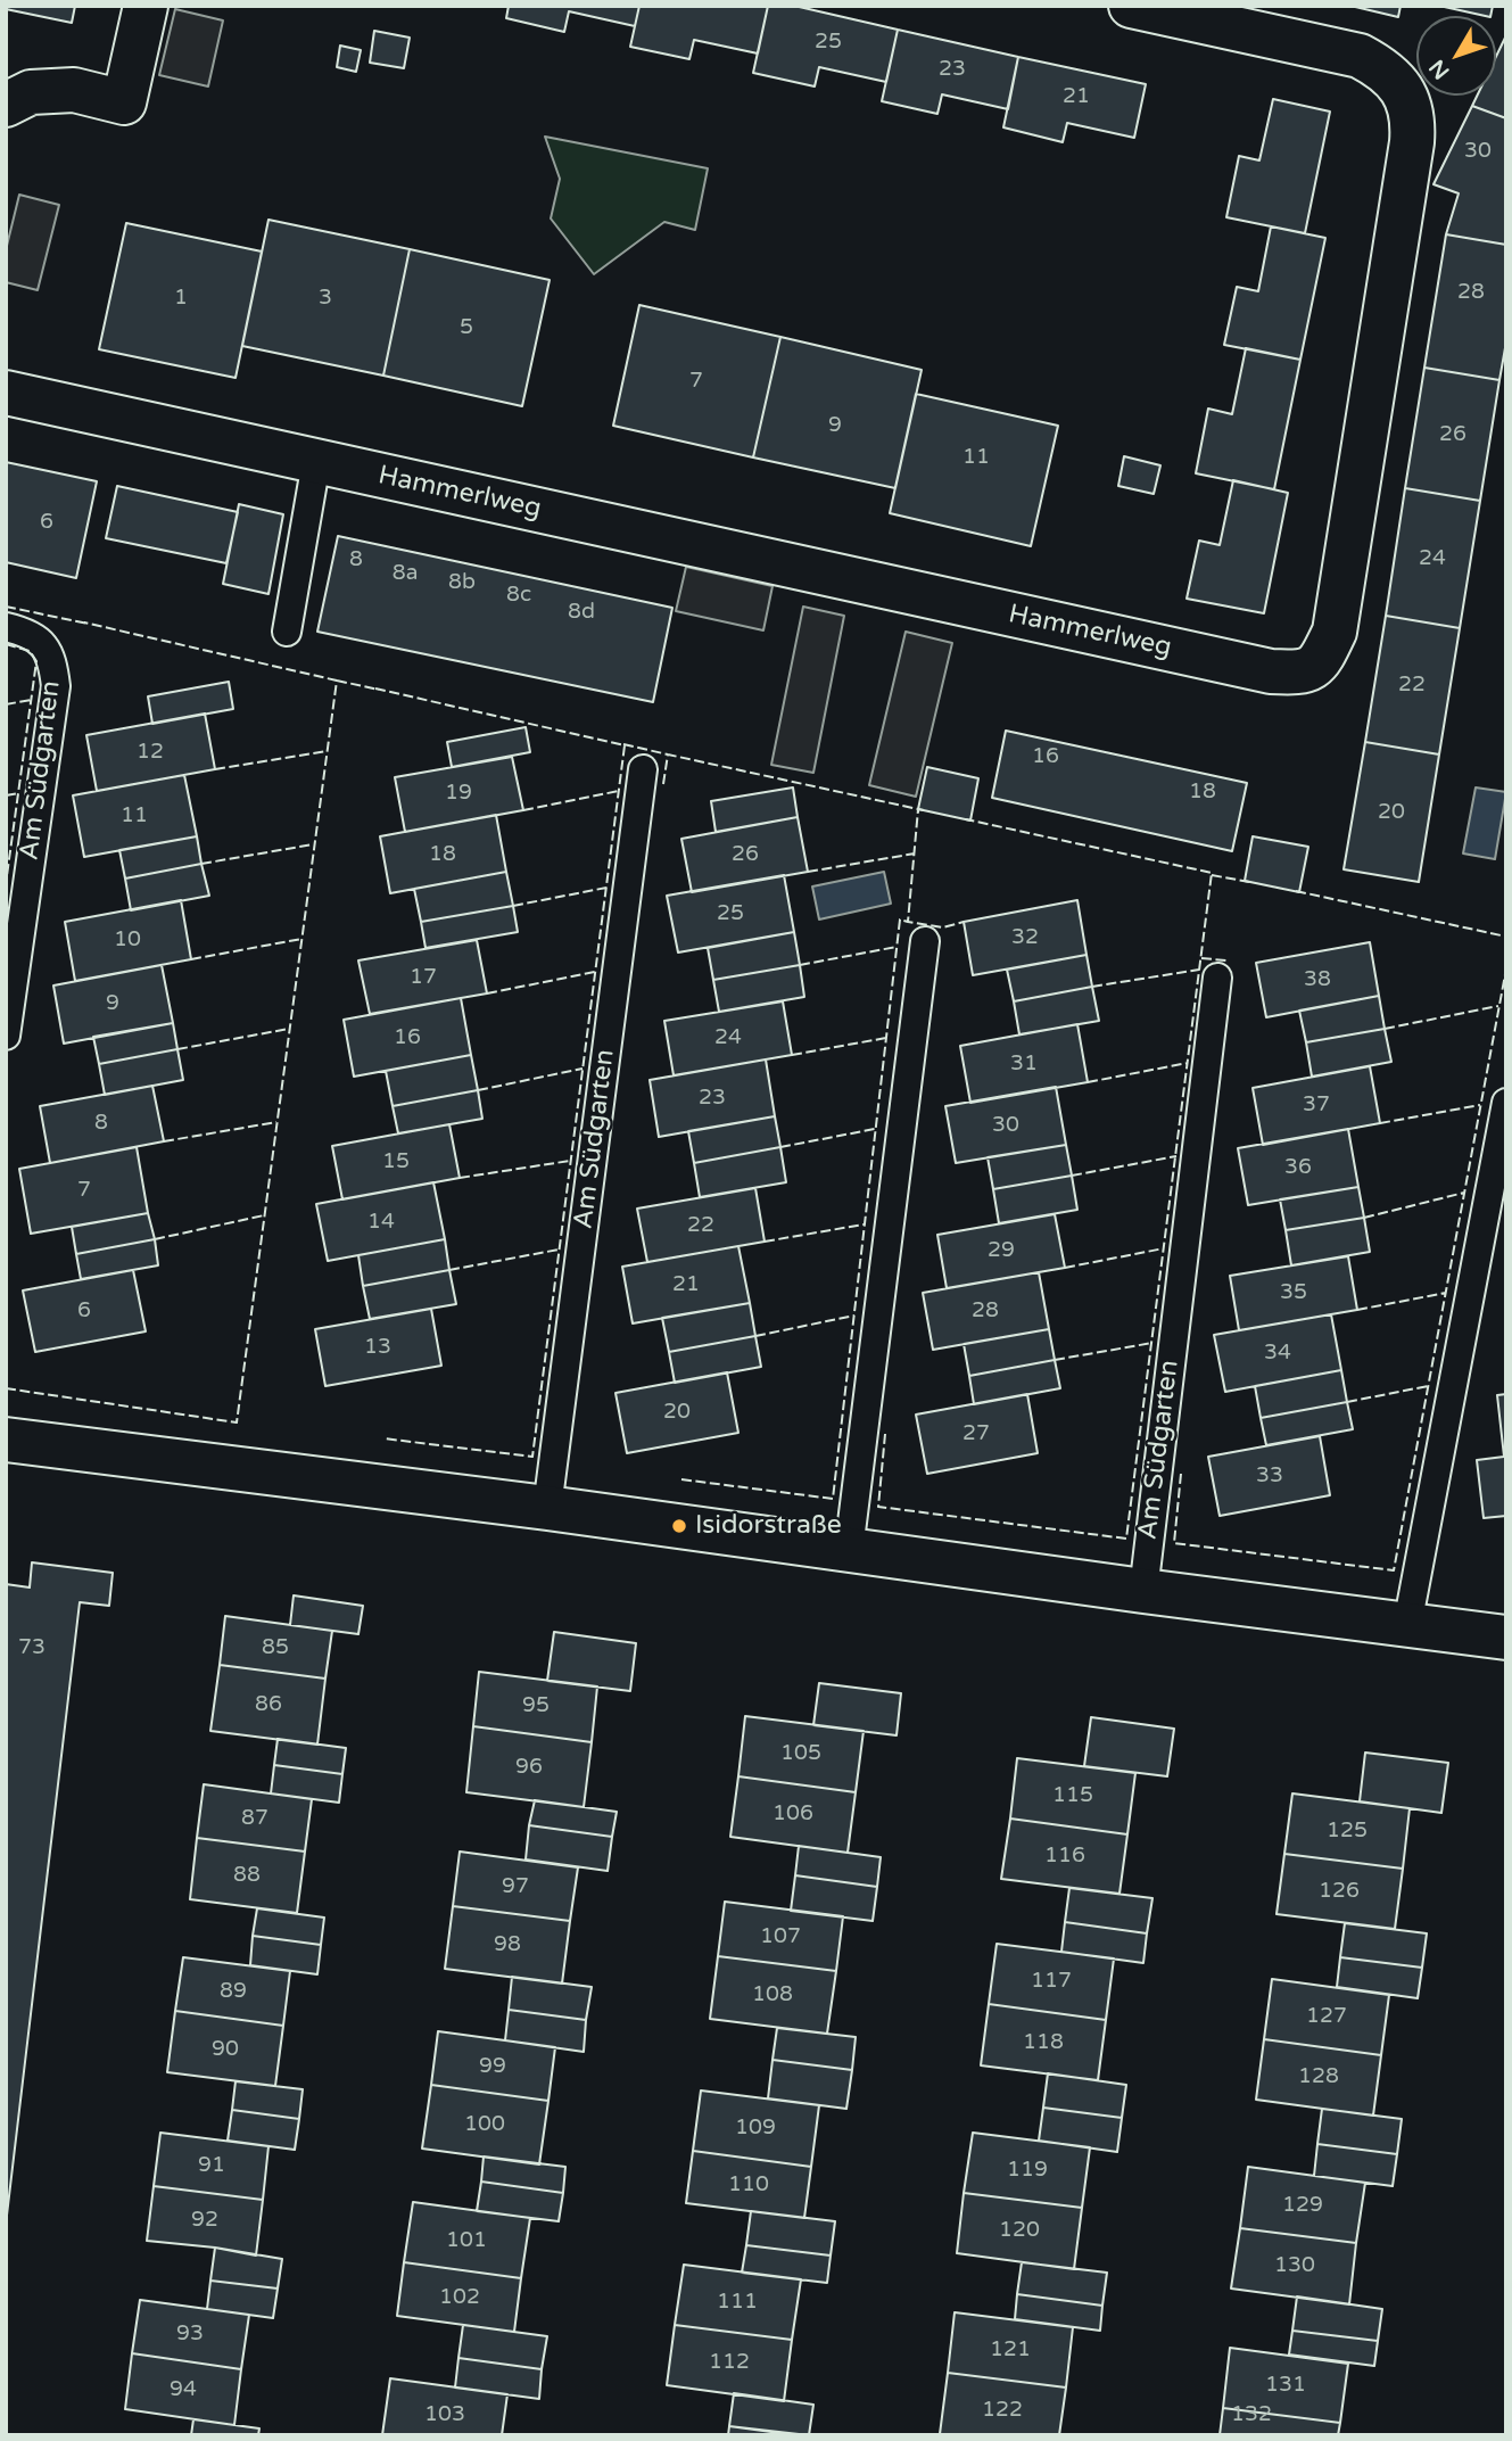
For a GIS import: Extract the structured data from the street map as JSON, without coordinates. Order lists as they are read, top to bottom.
{
  "streets": {
    "street": ["Hammerlweg"],
    "lane": ["Am Südgarten"]
  },
  "places": ["Isidorstraße"],
  "house_numbers": [
    "25",
    "23",
    "21",
    "30",
    "28",
    "1",
    "3",
    "5",
    "7",
    "9",
    "26",
    "11",
    "6",
    "24",
    "8",
    "8a",
    "8b",
    "8c",
    "8d",
    "22",
    "12",
    "16",
    "18",
    "19",
    "20",
    "11",
    "18",
    "26",
    "25",
    "32",
    "10",
    "17",
    "38",
    "9",
    "16",
    "24",
    "31",
    "23",
    "37",
    "8",
    "30",
    "15",
    "36",
    "7",
    "14",
    "22",
    "29",
    "21",
    "35",
    "6",
    "28",
    "13",
    "34",
    "20",
    "27",
    "33",
    "73",
    "85",
    "86",
    "95",
    "105",
    "96",
    "115",
    "106",
    "87",
    "125",
    "116",
    "88",
    "97",
    "126",
    "107",
    "98",
    "117",
    "89",
    "108",
    "127",
    "118",
    "90",
    "99",
    "128",
    "100",
    "109",
    "91",
    "119",
    "110",
    "129",
    "92",
    "120",
    "101",
    "130",
    "102",
    "111",
    "93",
    "121",
    "112",
    "131",
    "94",
    "122",
    "103",
    "132"
  ],
  "north": "bottom left"
}
